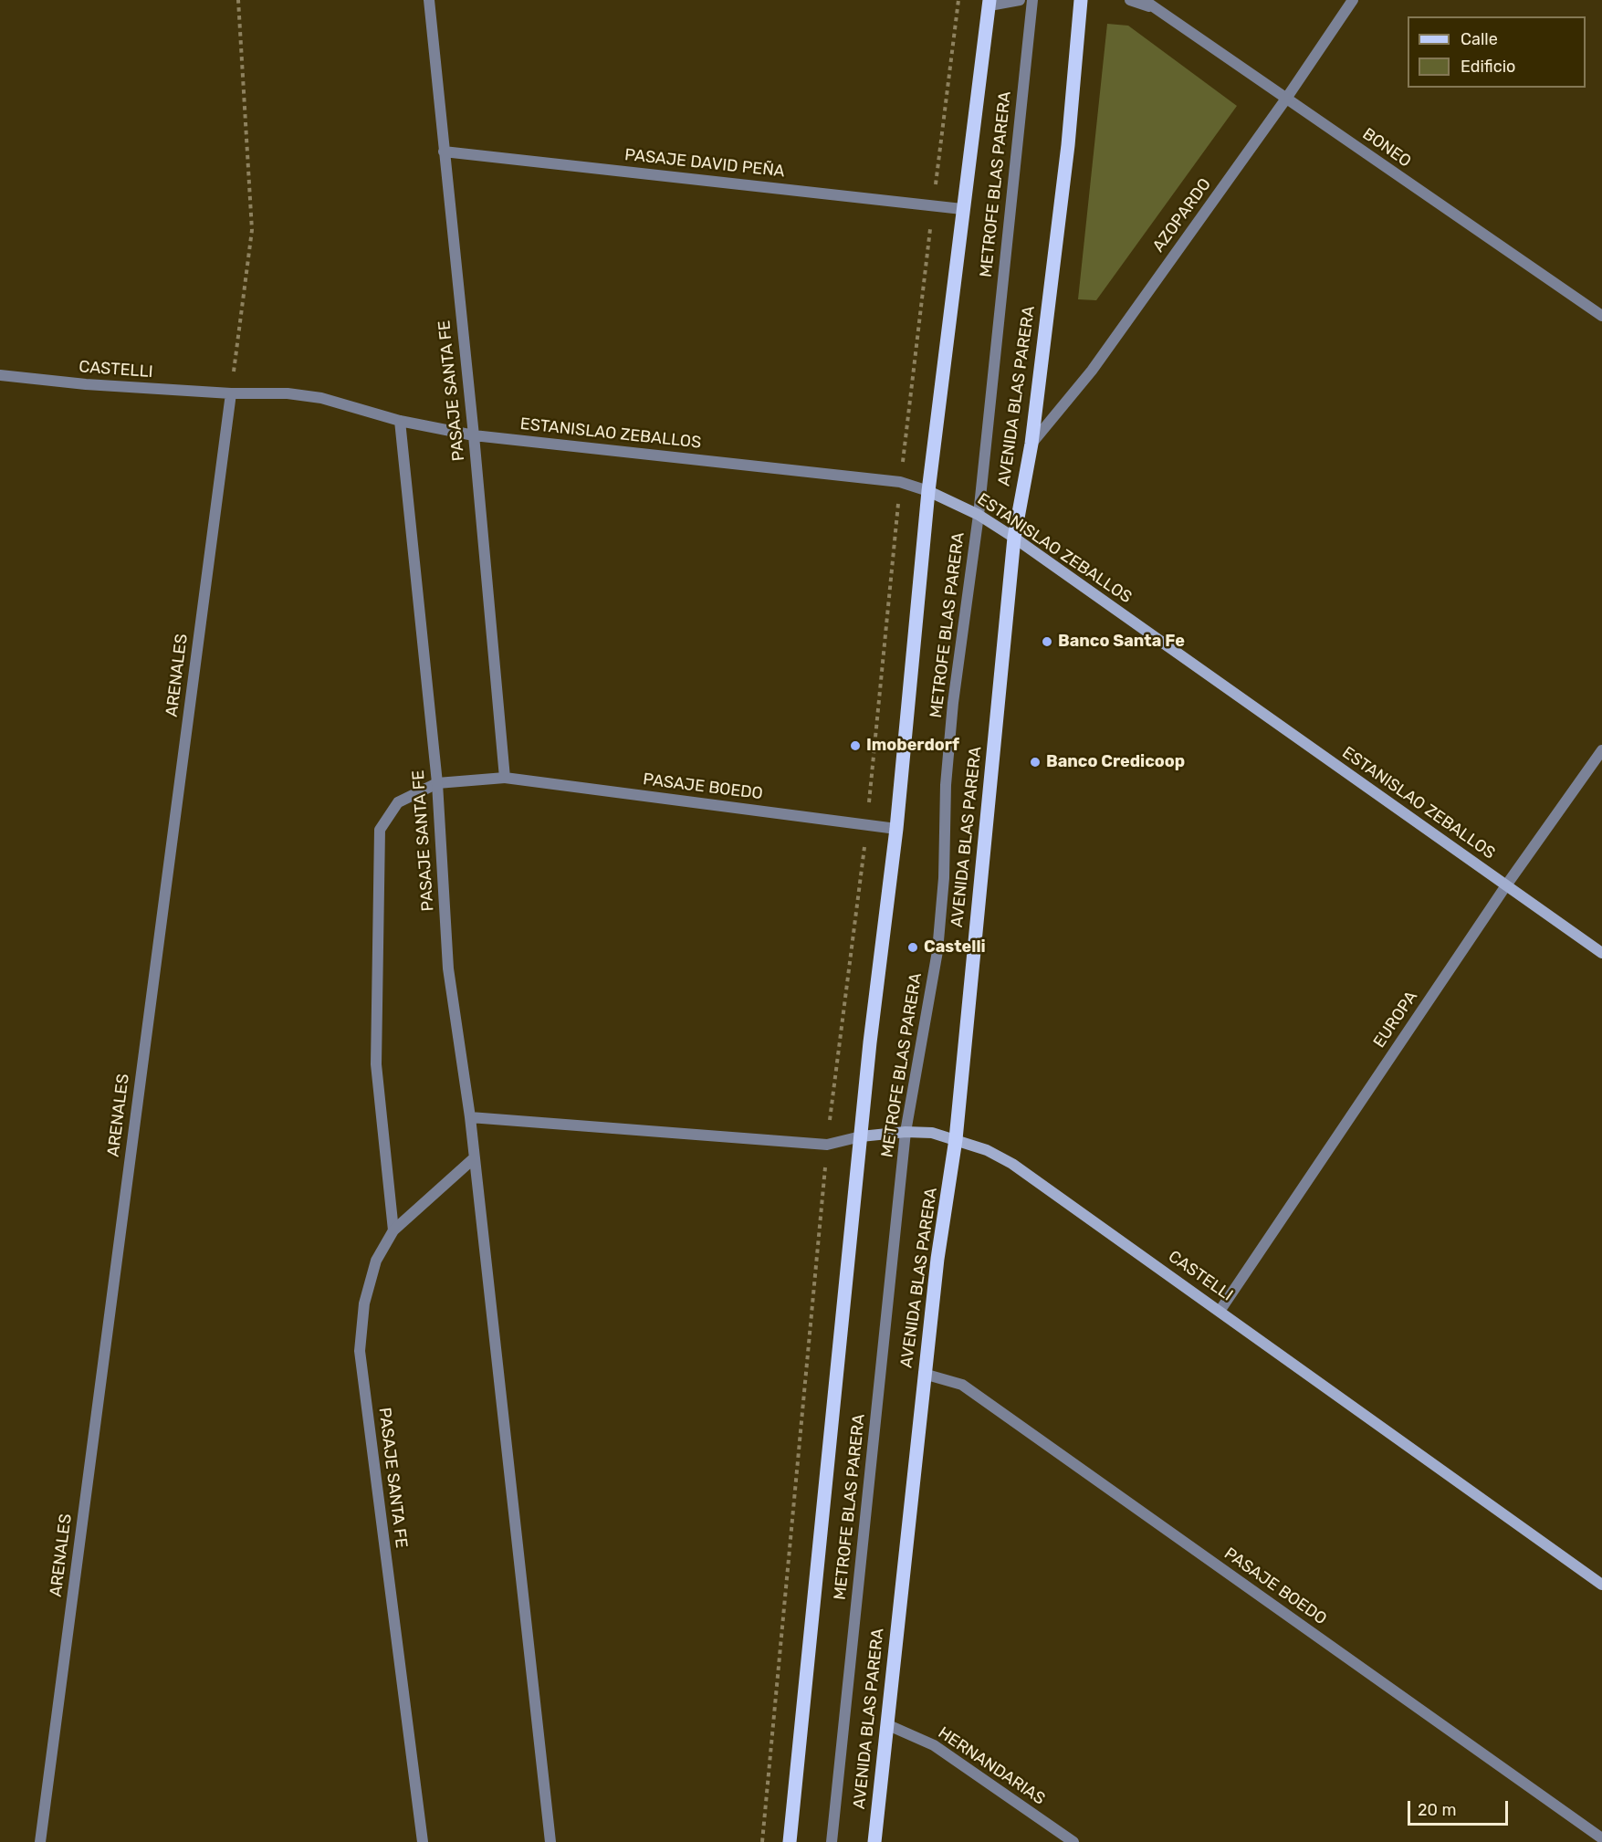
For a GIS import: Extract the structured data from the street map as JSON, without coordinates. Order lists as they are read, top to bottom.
{
  "streets": {
    "main road": ["CASTELLI", "AVENIDA BLAS PARERA", "ESTANISLAO ZEBALLOS"],
    "street": [
      "BONEO",
      "PASAJE DAVID PEÑA",
      "METROFE BLAS PARERA",
      "AZOPARDO",
      "PASAJE SANTA FE",
      "ARENALES",
      "PASAJE BOEDO",
      "EUROPA",
      "HERNANDARIAS"
    ]
  },
  "crossings": [
    ["BONEO", "AZOPARDO"],
    ["PASAJE DAVID PEÑA", "PASAJE SANTA FE"],
    ["METROFE BLAS PARERA", "CASTELLI"],
    ["METROFE BLAS PARERA", "ESTANISLAO ZEBALLOS"],
    ["AZOPARDO", "AVENIDA BLAS PARERA"],
    ["CASTELLI", "PASAJE SANTA FE"],
    ["CASTELLI", "AVENIDA BLAS PARERA"],
    ["CASTELLI", "ESTANISLAO ZEBALLOS"],
    ["CASTELLI", "ARENALES"],
    ["CASTELLI", "EUROPA"],
    ["PASAJE SANTA FE", "ESTANISLAO ZEBALLOS"],
    ["PASAJE SANTA FE", "PASAJE BOEDO"],
    ["AVENIDA BLAS PARERA", "ESTANISLAO ZEBALLOS"],
    ["AVENIDA BLAS PARERA", "PASAJE BOEDO"],
    ["AVENIDA BLAS PARERA", "HERNANDARIAS"],
    ["ESTANISLAO ZEBALLOS", "ARENALES"],
    ["ESTANISLAO ZEBALLOS", "EUROPA"]
  ],
  "places": [
    "Banco Santa Fe",
    "Imoberdorf",
    "Banco Credicoop",
    "Castelli"
  ],
  "legend": ["Calle", "Edificio"],
  "scale_bar": "20 m"
}
